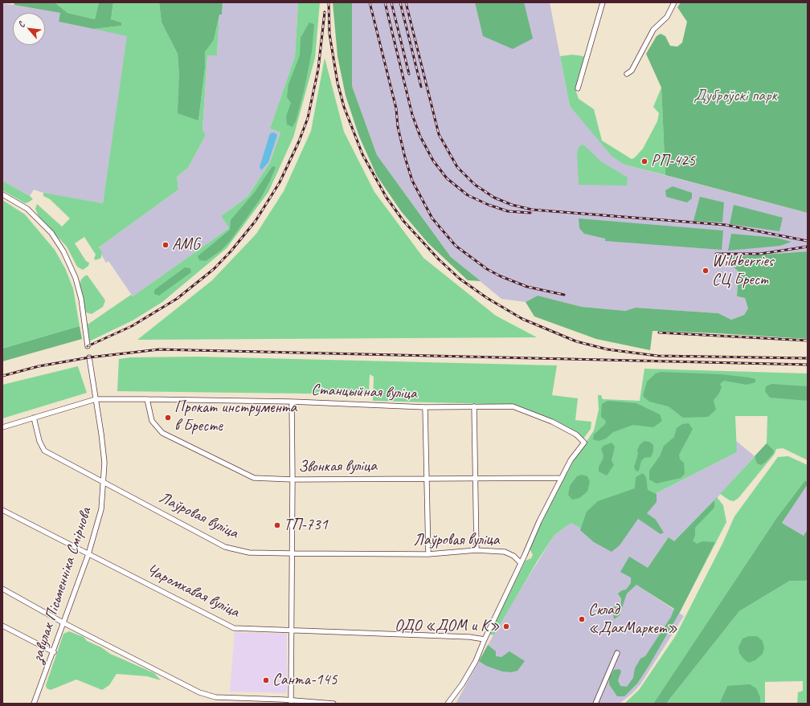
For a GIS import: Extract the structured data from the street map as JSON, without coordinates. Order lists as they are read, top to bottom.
{
  "streets": {
    "street": [
      "Станцыйная вуліца",
      "Звонкая вуліца",
      "Лаўровая вуліца",
      "завулак Пісьменніка Смірнова",
      "Чаромхавая вуліца"
    ]
  },
  "crossings": [
    ["Станцыйная вуліца", "Звонкая вуліца"],
    ["Станцыйная вуліца", "Лаўровая вуліца"],
    ["Станцыйная вуліца", "завулак Пісьменніка Смірнова"],
    ["Лаўровая вуліца", "завулак Пісьменніка Смірнова"],
    ["завулак Пісьменніка Смірнова", "Чаромхавая вуліца"]
  ],
  "parks": ["Дуброўскі парк"],
  "places": [
    "РП-425",
    "AMG",
    "Wildberries СЦ Брест",
    "Прокат инструмента в Бресте",
    "ТП-731",
    "Склад «ДахМаркет»",
    "ОДО «ДОМ и К»",
    "Санта-145"
  ],
  "north": "top left"
}
